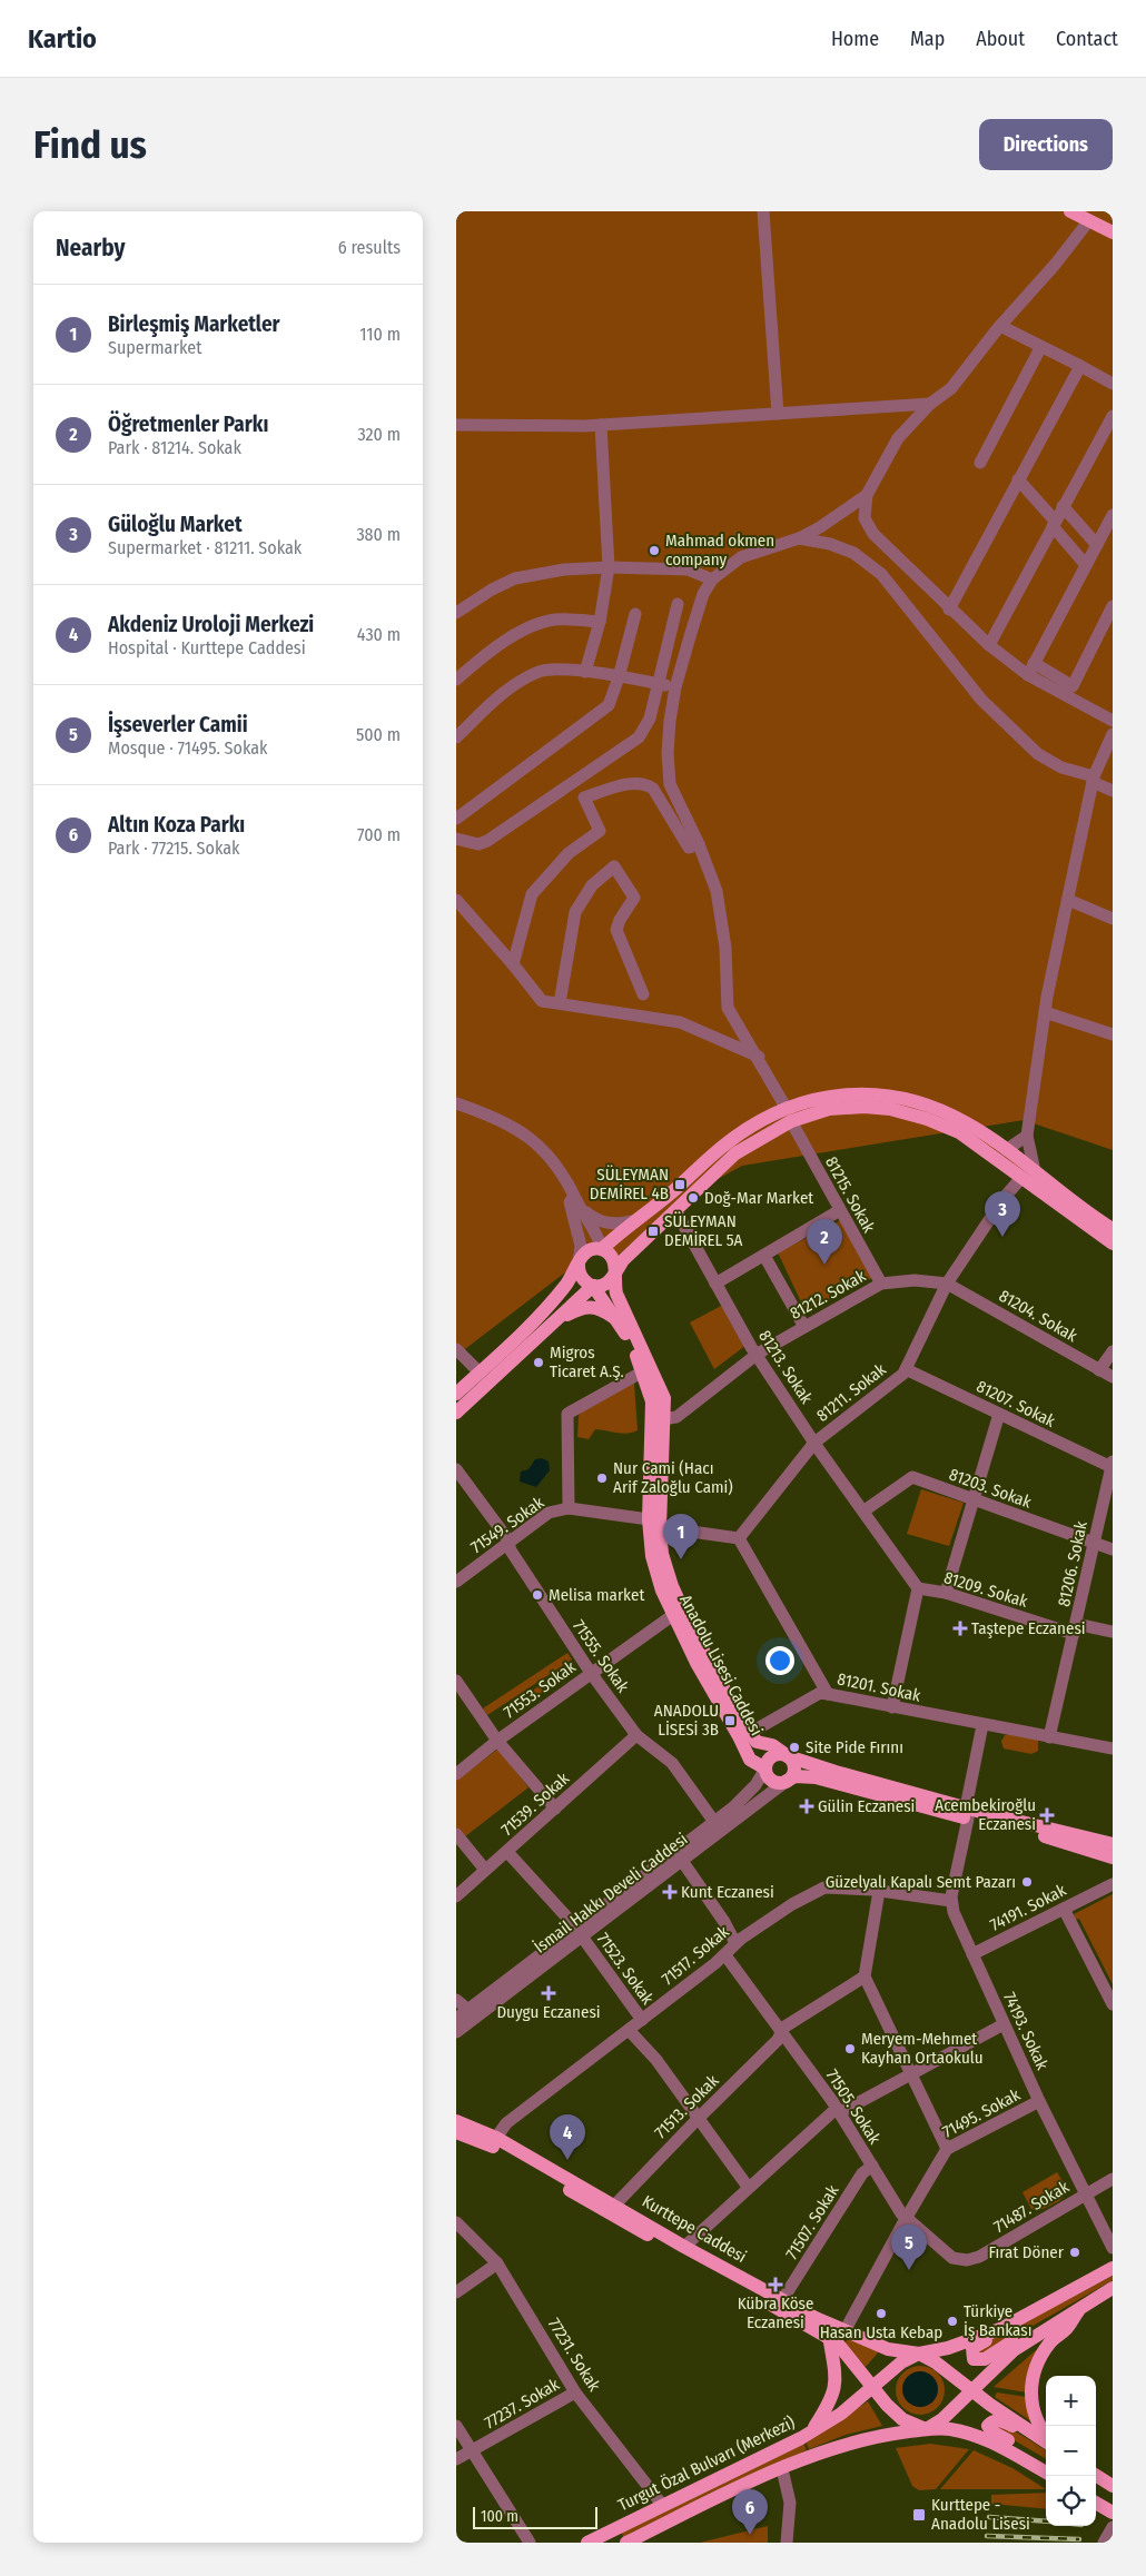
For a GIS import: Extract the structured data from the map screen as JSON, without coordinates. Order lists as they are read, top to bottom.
{
  "streets": {
    "main road": ["Anadolu Lisesi Caddesi", "Kurttepe Caddesi", "Turgut Özal Bulvarı (Merkezi)"],
    "street": [
      "81215. Sokak",
      "81212. Sokak",
      "81204. Sokak",
      "81213. Sokak",
      "81211. Sokak",
      "81207. Sokak",
      "81203. Sokak",
      "71549. Sokak",
      "81206. Sokak",
      "81209. Sokak",
      "71555. Sokak",
      "81201. Sokak",
      "71553. Sokak",
      "71539. Sokak",
      "İsmail Hakkı Develi Caddesi",
      "74191. Sokak",
      "71517. Sokak",
      "71523. Sokak",
      "74193. Sokak",
      "71513. Sokak",
      "71505. Sokak",
      "71495. Sokak",
      "71487. Sokak",
      "71507. Sokak",
      "77231. Sokak",
      "77237. Sokak"
    ]
  },
  "crossings": [
    ["81215. Sokak", "81212. Sokak"],
    ["81212. Sokak", "81204. Sokak"],
    ["81212. Sokak", "81213. Sokak"],
    ["81212. Sokak", "81211. Sokak"],
    ["81212. Sokak", "Anadolu Lisesi Caddesi"],
    ["81204. Sokak", "81211. Sokak"],
    ["81213. Sokak", "81211. Sokak"],
    ["81213. Sokak", "81203. Sokak"],
    ["81213. Sokak", "81209. Sokak"],
    ["81211. Sokak", "81207. Sokak"],
    ["81211. Sokak", "81201. Sokak"],
    ["81207. Sokak", "81206. Sokak"],
    ["81203. Sokak", "81206. Sokak"],
    ["71549. Sokak", "71555. Sokak"],
    ["71549. Sokak", "Anadolu Lisesi Caddesi"],
    ["81206. Sokak", "81209. Sokak"],
    ["81206. Sokak", "81201. Sokak"],
    ["71555. Sokak", "71553. Sokak"],
    ["71555. Sokak", "71539. Sokak"],
    ["71555. Sokak", "İsmail Hakkı Develi Caddesi"],
    ["Anadolu Lisesi Caddesi", "71553. Sokak"],
    ["Anadolu Lisesi Caddesi", "İsmail Hakkı Develi Caddesi"],
    ["71539. Sokak", "71523. Sokak"],
    ["İsmail Hakkı Develi Caddesi", "71523. Sokak"],
    ["74191. Sokak", "74193. Sokak"],
    ["71517. Sokak", "71523. Sokak"],
    ["71517. Sokak", "74193. Sokak"],
    ["71517. Sokak", "71505. Sokak"],
    ["71517. Sokak", "Kurttepe Caddesi"],
    ["74193. Sokak", "71495. Sokak"],
    ["74193. Sokak", "71487. Sokak"],
    ["71513. Sokak", "71505. Sokak"],
    ["71513. Sokak", "Kurttepe Caddesi"],
    ["71505. Sokak", "71495. Sokak"],
    ["71505. Sokak", "71487. Sokak"],
    ["71505. Sokak", "71507. Sokak"],
    ["71495. Sokak", "Kurttepe Caddesi"],
    ["71507. Sokak", "Kurttepe Caddesi"],
    ["Kurttepe Caddesi", "Turgut Özal Bulvarı (Merkezi)"],
    ["77231. Sokak", "77237. Sokak"],
    ["77231. Sokak", "Turgut Özal Bulvarı (Merkezi)"]
  ],
  "places": {
    "other": [
      "Mahmad okmen company",
      "Doğ-Mar Market",
      "Migros Ticaret A.Ş.",
      "Nur Cami (Hacı Arif Zaloğlu Cami)",
      "Melisa market",
      "Site Pide Fırını",
      "Güzelyalı Kapalı Semt Pazarı",
      "Meryem-Mehmet Kayhan Ortaokulu",
      "Fırat Döner",
      "Hasan Usta Kebap",
      "Türkiye İş Bankası"
    ],
    "transit": [
      "SÜLEYMAN DEMİREL 4B",
      "SÜLEYMAN DEMİREL 5A",
      "ANADOLU LİSESİ 3B",
      "Kurttepe - Anadolu Lisesi"
    ],
    "health": [
      "Taştepe Eczanesi",
      "Gülin Eczanesi",
      "Acembekiroğlu Eczanesi",
      "Kunt Eczanesi",
      "Duygu Eczanesi",
      "Kübra Köse Eczanesi"
    ]
  },
  "scale_bar": "100 m",
  "page": {
    "header": "Kartio",
    "nav": [
      "Home",
      "Map",
      "About",
      "Contact"
    ],
    "buttons": "Directions",
    "title": "Find us",
    "heading": ["Nearby", "6 results"],
    "list": [
      {
        "mark": "1",
        "name": "Birleşmiş Marketler",
        "note": "Supermarket",
        "value": "110 m"
      },
      {
        "mark": "2",
        "name": "Öğretmenler Parkı",
        "note": "Park · 81214. Sokak",
        "value": "320 m"
      },
      {
        "mark": "3",
        "name": "Güloğlu Market",
        "note": "Supermarket · 81211. Sokak",
        "value": "380 m"
      },
      {
        "mark": "4",
        "name": "Akdeniz Uroloji Merkezi",
        "note": "Hospital · Kurttepe Caddesi",
        "value": "430 m"
      },
      {
        "mark": "5",
        "name": "İşseverler Camii",
        "note": "Mosque · 71495. Sokak",
        "value": "500 m"
      },
      {
        "mark": "6",
        "name": "Altın Koza Parkı",
        "note": "Park · 77215. Sokak",
        "value": "700 m"
      }
    ],
    "pins": [
      "3",
      "2",
      "1",
      "4",
      "5",
      "6"
    ],
    "map_buttons": ["+", "−"],
    "scale": "100 m"
  }
}
